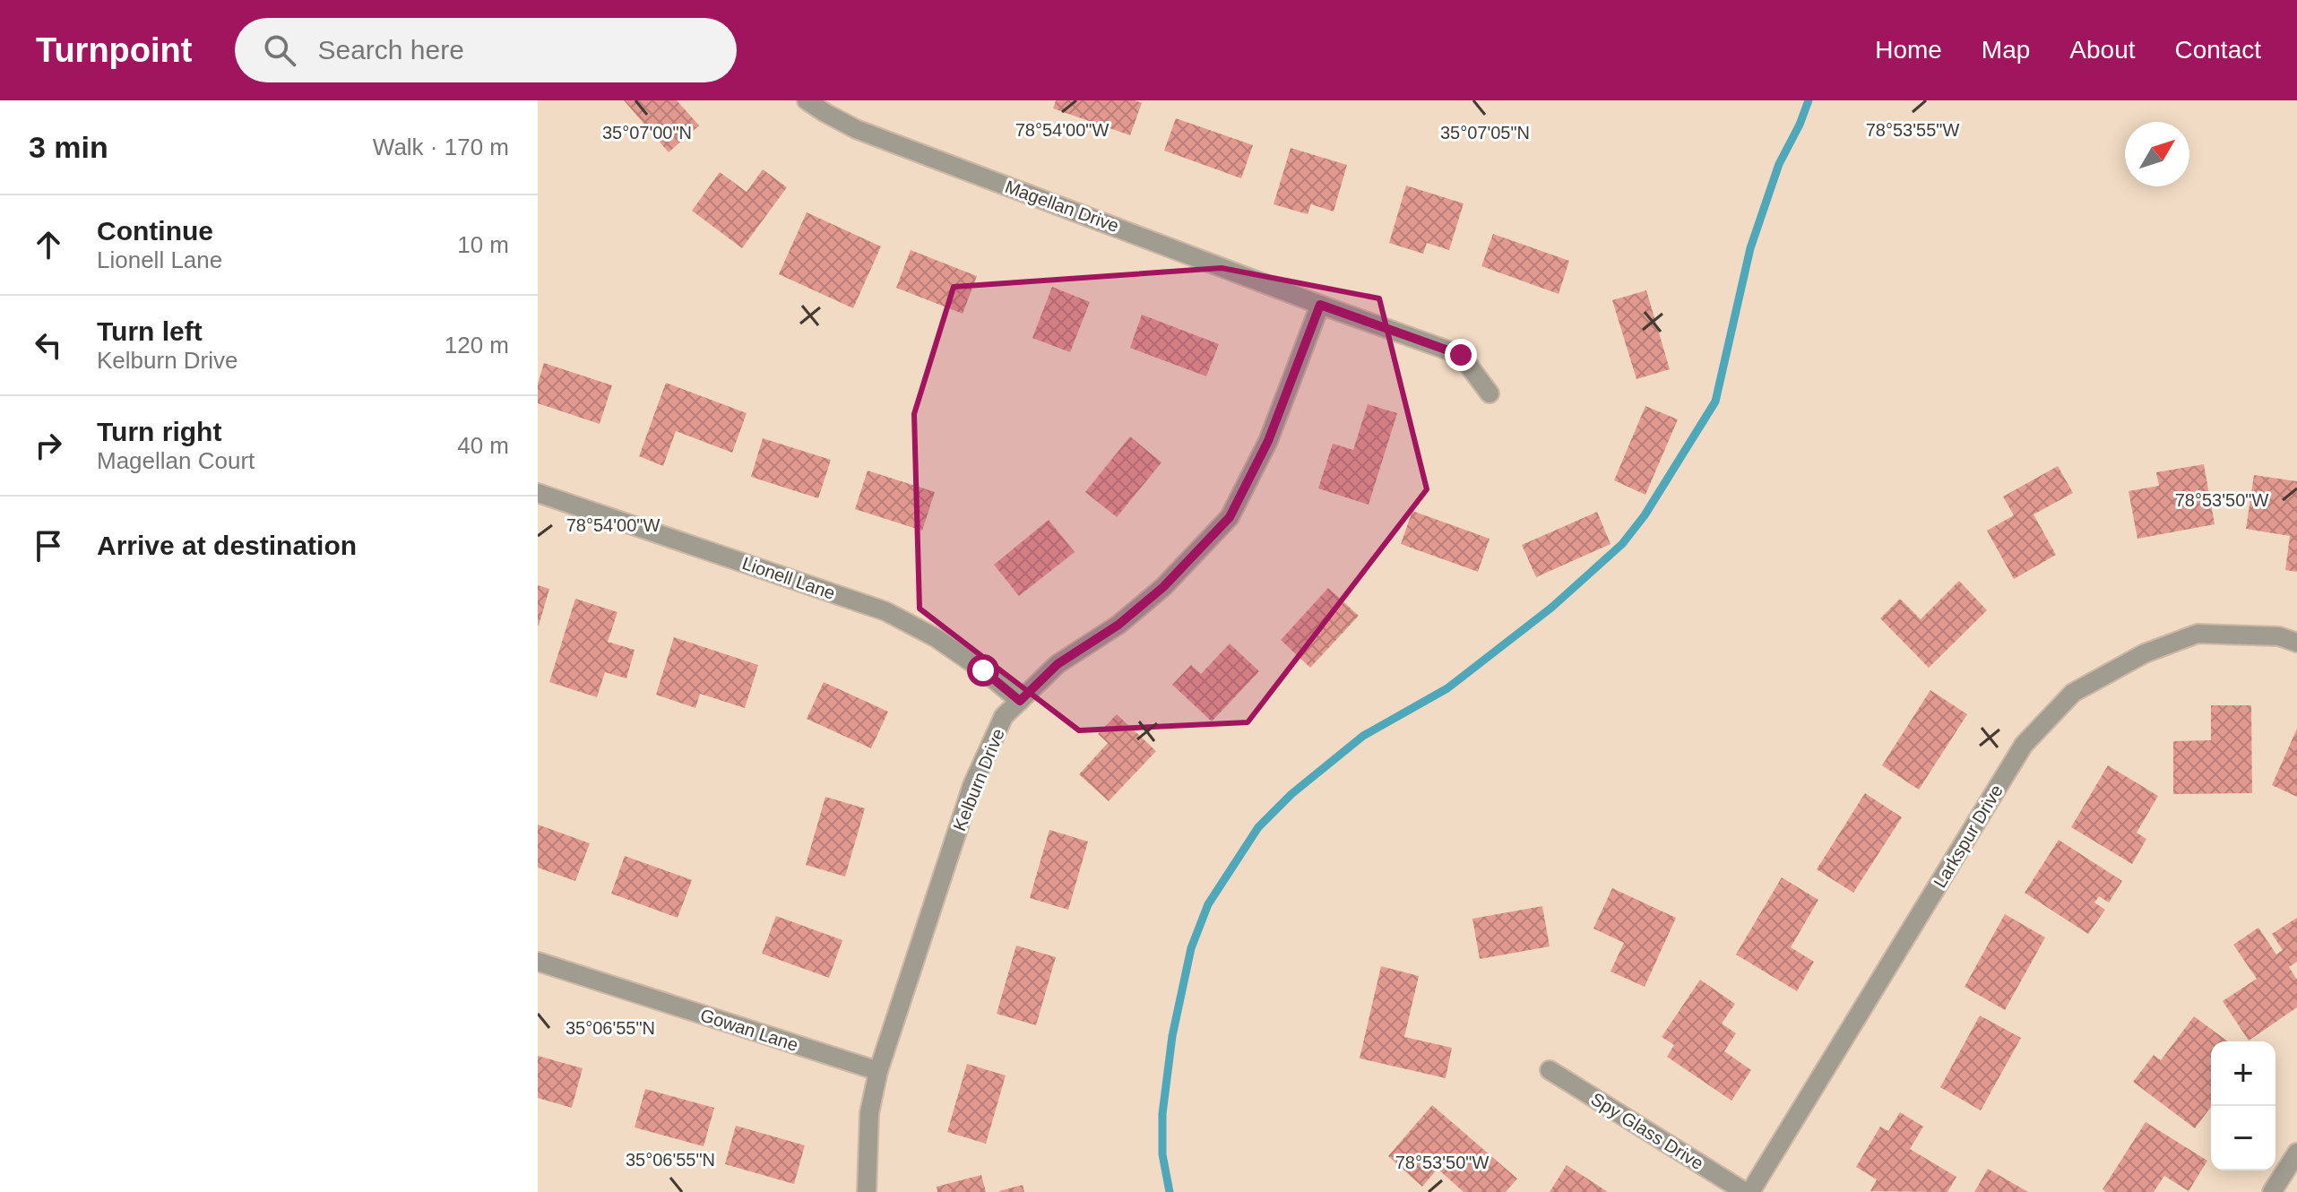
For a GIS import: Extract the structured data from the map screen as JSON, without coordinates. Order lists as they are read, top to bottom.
{
  "streets": {
    "street": [
      "Magellan Drive",
      "Lionell Lane",
      "Kelburn Drive",
      "Larkspur Drive",
      "Gowan Lane",
      "Spy Glass Drive"
    ]
  },
  "crossings": [
    ["Magellan Drive", "Kelburn Drive"],
    ["Lionell Lane", "Kelburn Drive"],
    ["Kelburn Drive", "Gowan Lane"],
    ["Larkspur Drive", "Spy Glass Drive"]
  ],
  "north": "top right",
  "page": {
    "header": "Turnpoint",
    "search": "Search here",
    "nav": [
      "Home",
      "Map",
      "About",
      "Contact"
    ],
    "heading": ["3 min", "Walk · 170 m"],
    "list": [
      ["Continue", "Lionell Lane", "10 m"],
      ["Turn left", "Kelburn Drive", "120 m"],
      ["Turn right", "Magellan Court", "40 m"],
      "Arrive at destination"
    ],
    "map_buttons": ["+", "−"]
  },
  "coordinates": [
    "78°53'55\"W",
    "78°54'00\"W",
    "35°07'00\"N",
    "35°07'05\"N",
    "78°53'50\"W",
    "35°06'55\"N"
  ]
}
